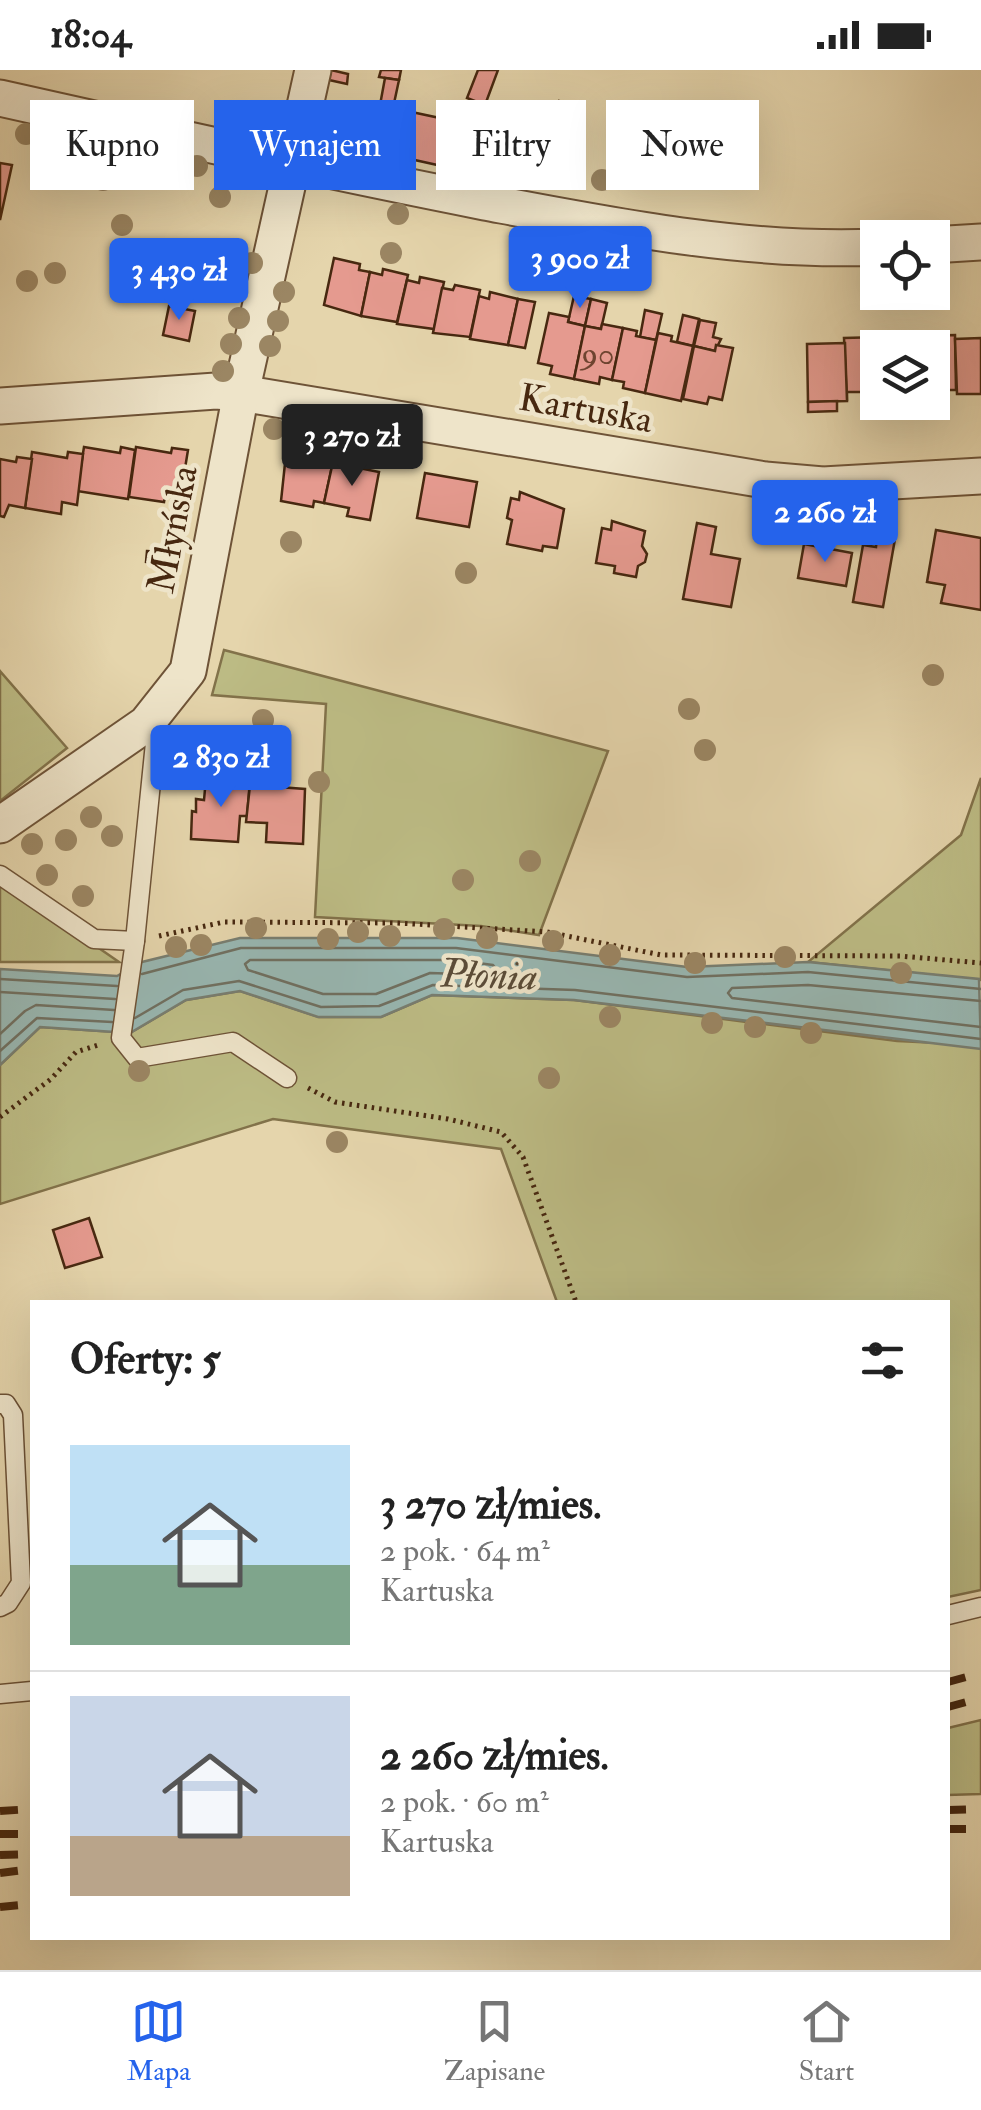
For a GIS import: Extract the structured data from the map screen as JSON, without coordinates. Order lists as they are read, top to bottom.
{
  "streets": {
    "street": ["Kartuska", "Młyńska"]
  },
  "crossings": [
    ["Kartuska", "Młyńska"]
  ],
  "water": ["Płonia"],
  "house_numbers": ["90"],
  "page": {
    "status": "18:04",
    "chip": [
      "Kupno",
      "Wynajem",
      "Filtry",
      "Nowe"
    ],
    "price": [
      "3 900 zł",
      "3 430 zł",
      "3 270 zł",
      "2 260 zł",
      "2 830 zł"
    ],
    "heading": "Oferty: 5",
    "list": [
      {
        "name": "3 270 zł/mies.",
        "note": "2 pok. · 64 m² · Kartuska"
      },
      {
        "name": "2 260 zł/mies.",
        "note": "2 pok. · 60 m² · Kartuska"
      }
    ],
    "tabs": ["Mapa", "Zapisane", "Start"]
  }
}
